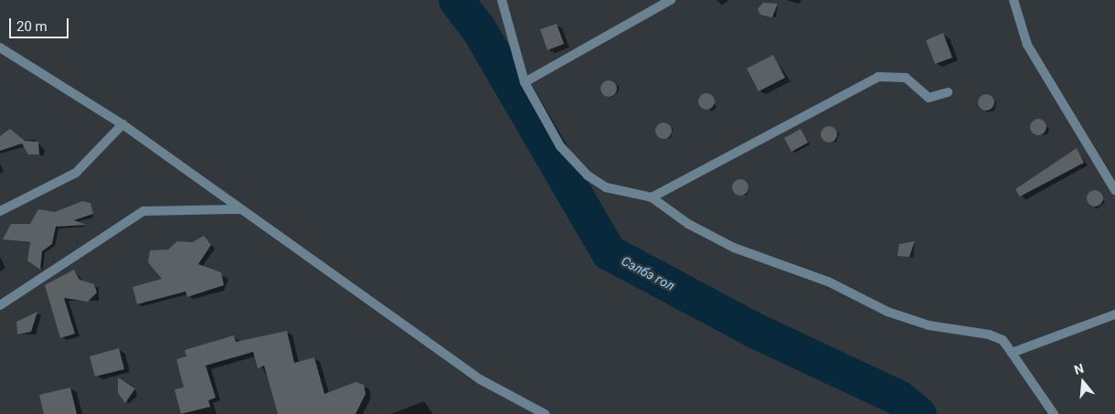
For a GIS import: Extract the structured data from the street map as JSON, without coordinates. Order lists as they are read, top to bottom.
{
  "water": ["Сэлбэ гол"],
  "scale_bar": "20 m",
  "north": "top"
}
